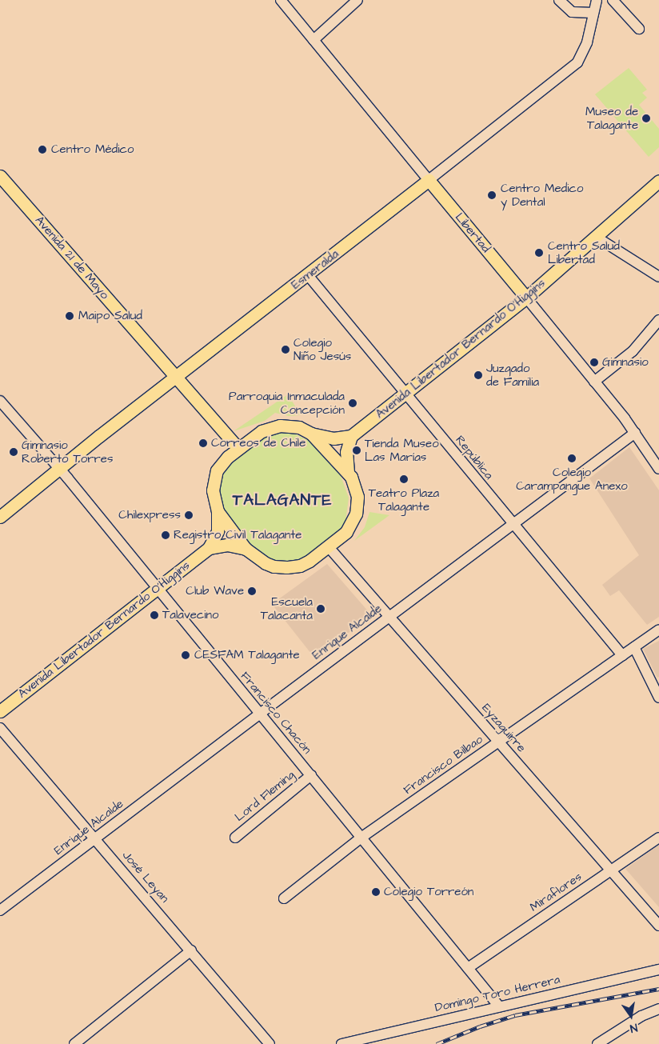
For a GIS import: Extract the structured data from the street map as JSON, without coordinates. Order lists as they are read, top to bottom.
{
  "streets": {
    "main road": [
      "Libertad",
      "Avenida 21 de Mayo",
      "Esmeralda",
      "Avenida Libertador Bernardo O'Higgins"
    ],
    "street": [
      "República",
      "Enrique Alcalde",
      "Francisco Chacón",
      "Eyzaguirre",
      "Francisco Bilbao",
      "Lord Fleming",
      "José Leyan",
      "Miraflores",
      "Domingo Toro Herrera"
    ]
  },
  "crossings": [
    ["Libertad", "Esmeralda"],
    ["Libertad", "Avenida Libertador Bernardo O'Higgins"],
    ["Libertad", "Enrique Alcalde"],
    ["Avenida 21 de Mayo", "Esmeralda"],
    ["Avenida 21 de Mayo", "Avenida Libertador Bernardo O'Higgins"],
    ["Avenida 21 de Mayo", "Eyzaguirre"],
    ["Esmeralda", "República"],
    ["Esmeralda", "Francisco Chacón"],
    ["Avenida Libertador Bernardo O'Higgins", "República"],
    ["Avenida Libertador Bernardo O'Higgins", "Francisco Chacón"],
    ["Avenida Libertador Bernardo O'Higgins", "Eyzaguirre"],
    ["República", "Enrique Alcalde"],
    ["República", "Francisco Bilbao"],
    ["Enrique Alcalde", "Francisco Chacón"],
    ["Enrique Alcalde", "Eyzaguirre"],
    ["Enrique Alcalde", "José Leyan"],
    ["Francisco Chacón", "Francisco Bilbao"],
    ["Francisco Chacón", "Lord Fleming"],
    ["Francisco Chacón", "Miraflores"],
    ["Francisco Chacón", "Domingo Toro Herrera"],
    ["Eyzaguirre", "Francisco Bilbao"],
    ["Eyzaguirre", "Miraflores"]
  ],
  "districts": ["TALAGANTE"],
  "places": [
    "Museo de Talagante",
    "Centro Médico",
    "Centro Medico y Dental",
    "Centro Salud Libertad",
    "Maipo Salud",
    "Colegio Niño Jesús",
    "Gimnasio",
    "Juzgado de Familia",
    "Parroquia Inmaculada Concepción",
    "Correos de Chile",
    "Tienda Museo Las Marías",
    "Gimnasio Roberto Torres",
    "Colegio Carampangue Anexo",
    "Teatro Plaza Talagante",
    "Chilexpress",
    "Registro Civil Talagante",
    "Club Wave",
    "Escuela Talacanta",
    "Talavecino",
    "CESFAM Talagante",
    "Colegio Torreón"
  ],
  "north": "bottom"
}
